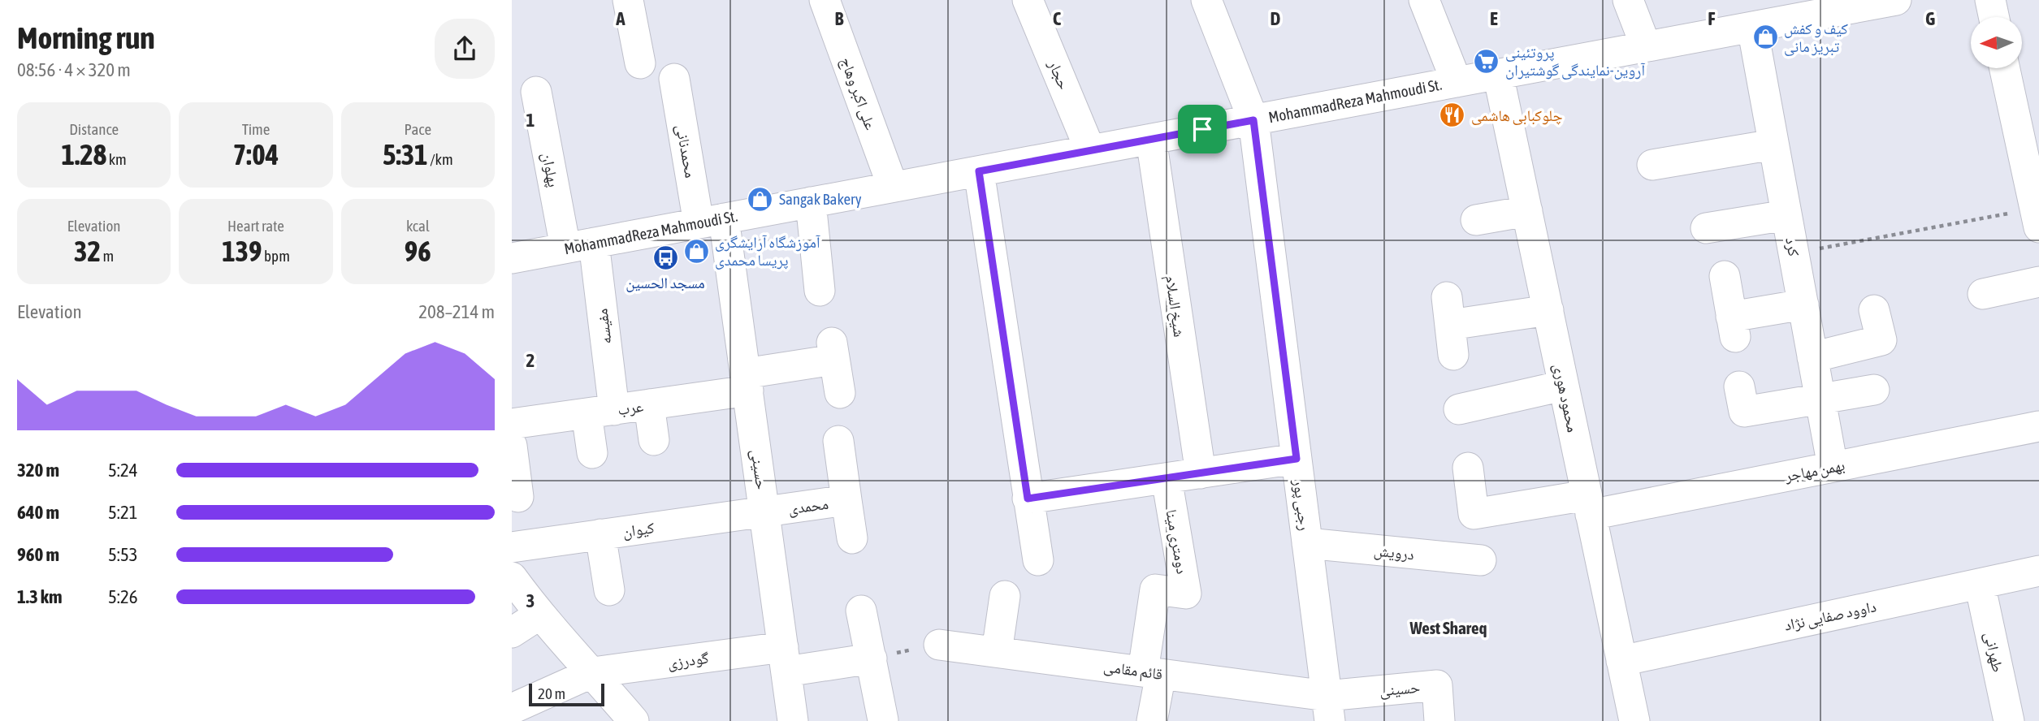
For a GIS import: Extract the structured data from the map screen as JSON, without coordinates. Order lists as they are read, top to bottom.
{
  "streets": {
    "street": [
      "حجار",
      "علی اکبر وهاج",
      "MohammadReza Mahmoudi St.",
      "محمدنانی",
      "پهلوان",
      "کرد",
      "شیخ السلام",
      "مفیسه",
      "محمود هوری",
      "عرب",
      "حسینی",
      "بهمن مهاجر",
      "رجبی پور",
      "محمدی",
      "کیوان",
      "دومتری مینا",
      "درویش",
      "داوود صفایی نژاد",
      "طهرانی",
      "گودرزی",
      "قائم مقامی"
    ]
  },
  "crossings": [
    ["حجار", "MohammadReza Mahmoudi St."],
    ["علی اکبر وهاج", "MohammadReza Mahmoudi St."],
    ["MohammadReza Mahmoudi St.", "محمدنانی"],
    ["MohammadReza Mahmoudi St.", "پهلوان"],
    ["MohammadReza Mahmoudi St.", "کرد"],
    ["MohammadReza Mahmoudi St.", "شیخ السلام"],
    ["MohammadReza Mahmoudi St.", "مفیسه"],
    ["MohammadReza Mahmoudi St.", "محمود هوری"],
    ["MohammadReza Mahmoudi St.", "حسینی"],
    ["MohammadReza Mahmoudi St.", "رجبی پور"],
    ["محمدنانی", "حسینی"],
    ["پهلوان", "مفیسه"],
    ["کرد", "بهمن مهاجر"],
    ["مفیسه", "عرب"],
    ["محمود هوری", "بهمن مهاجر"],
    ["محمود هوری", "داوود صفایی نژاد"],
    ["عرب", "حسینی"],
    ["حسینی", "رجبی پور"],
    ["حسینی", "محمدی"],
    ["حسینی", "کیوان"],
    ["حسینی", "گودرزی"],
    ["حسینی", "قائم مقامی"],
    ["رجبی پور", "درویش"],
    ["رجبی پور", "قائم مقامی"],
    ["محمدی", "کیوان"],
    ["دومتری مینا", "قائم مقامی"],
    ["داوود صفایی نژاد", "طهرانی"]
  ],
  "districts": ["West Shareq"],
  "places": {
    "shop": ["کیف و کفش تبریز مانی", "Sangak Bakery", "آموزشگاه آرایشگری پریسا محمدی"],
    "supermarket": ["پروتئینی آروین-نمایندگی گوشتیران"],
    "restaurant": ["چلوکبابی هاشمی"],
    "bus stop": ["مسجد الحسین"]
  },
  "scale_bar": "20 m",
  "north": "left",
  "page": {
    "heading": ["Morning run", "08:56 · 4 × 320 m"],
    "stats": [
      ["Distance", "1.28 km"],
      ["Time", "7:04"],
      ["Pace", "5:31 /km"],
      ["Elevation", "32 m"],
      ["Heart rate", "139 bpm"],
      ["kcal", "96"]
    ],
    "chart": ["Elevation", "208–214 m"],
    "list": [
      {
        "name": "320 m",
        "note": "5:24"
      },
      {
        "name": "640 m",
        "note": "5:21"
      },
      {
        "name": "960 m",
        "note": "5:53"
      },
      {
        "name": "1.3 km",
        "note": "5:26"
      }
    ],
    "scale": "20 m"
  },
  "grid": {
    "columns": [
      "A",
      "B",
      "C",
      "D",
      "E",
      "F",
      "G"
    ],
    "rows": ["1", "2", "3"]
  }
}
